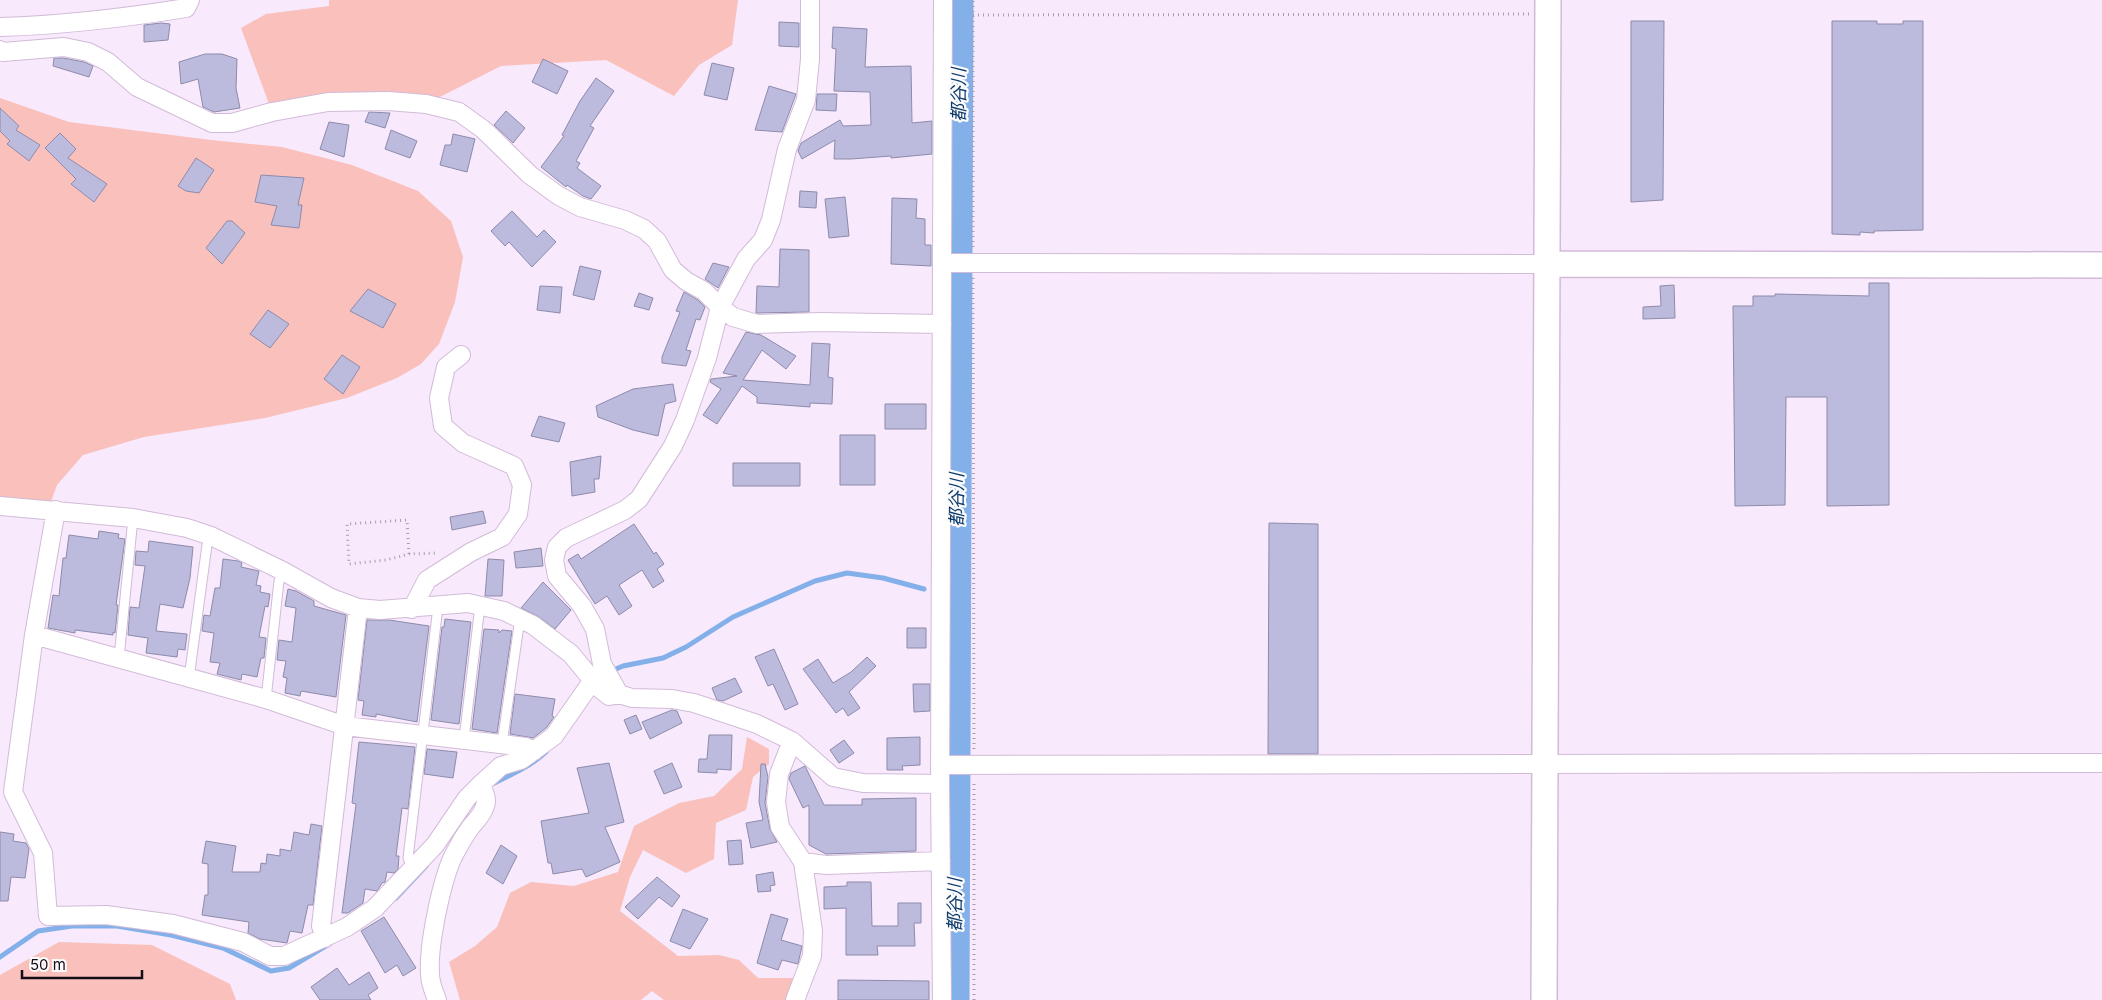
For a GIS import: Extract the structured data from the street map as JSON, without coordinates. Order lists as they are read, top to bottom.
{
  "water": ["都谷川"],
  "scale_bar": "50 m"
}
